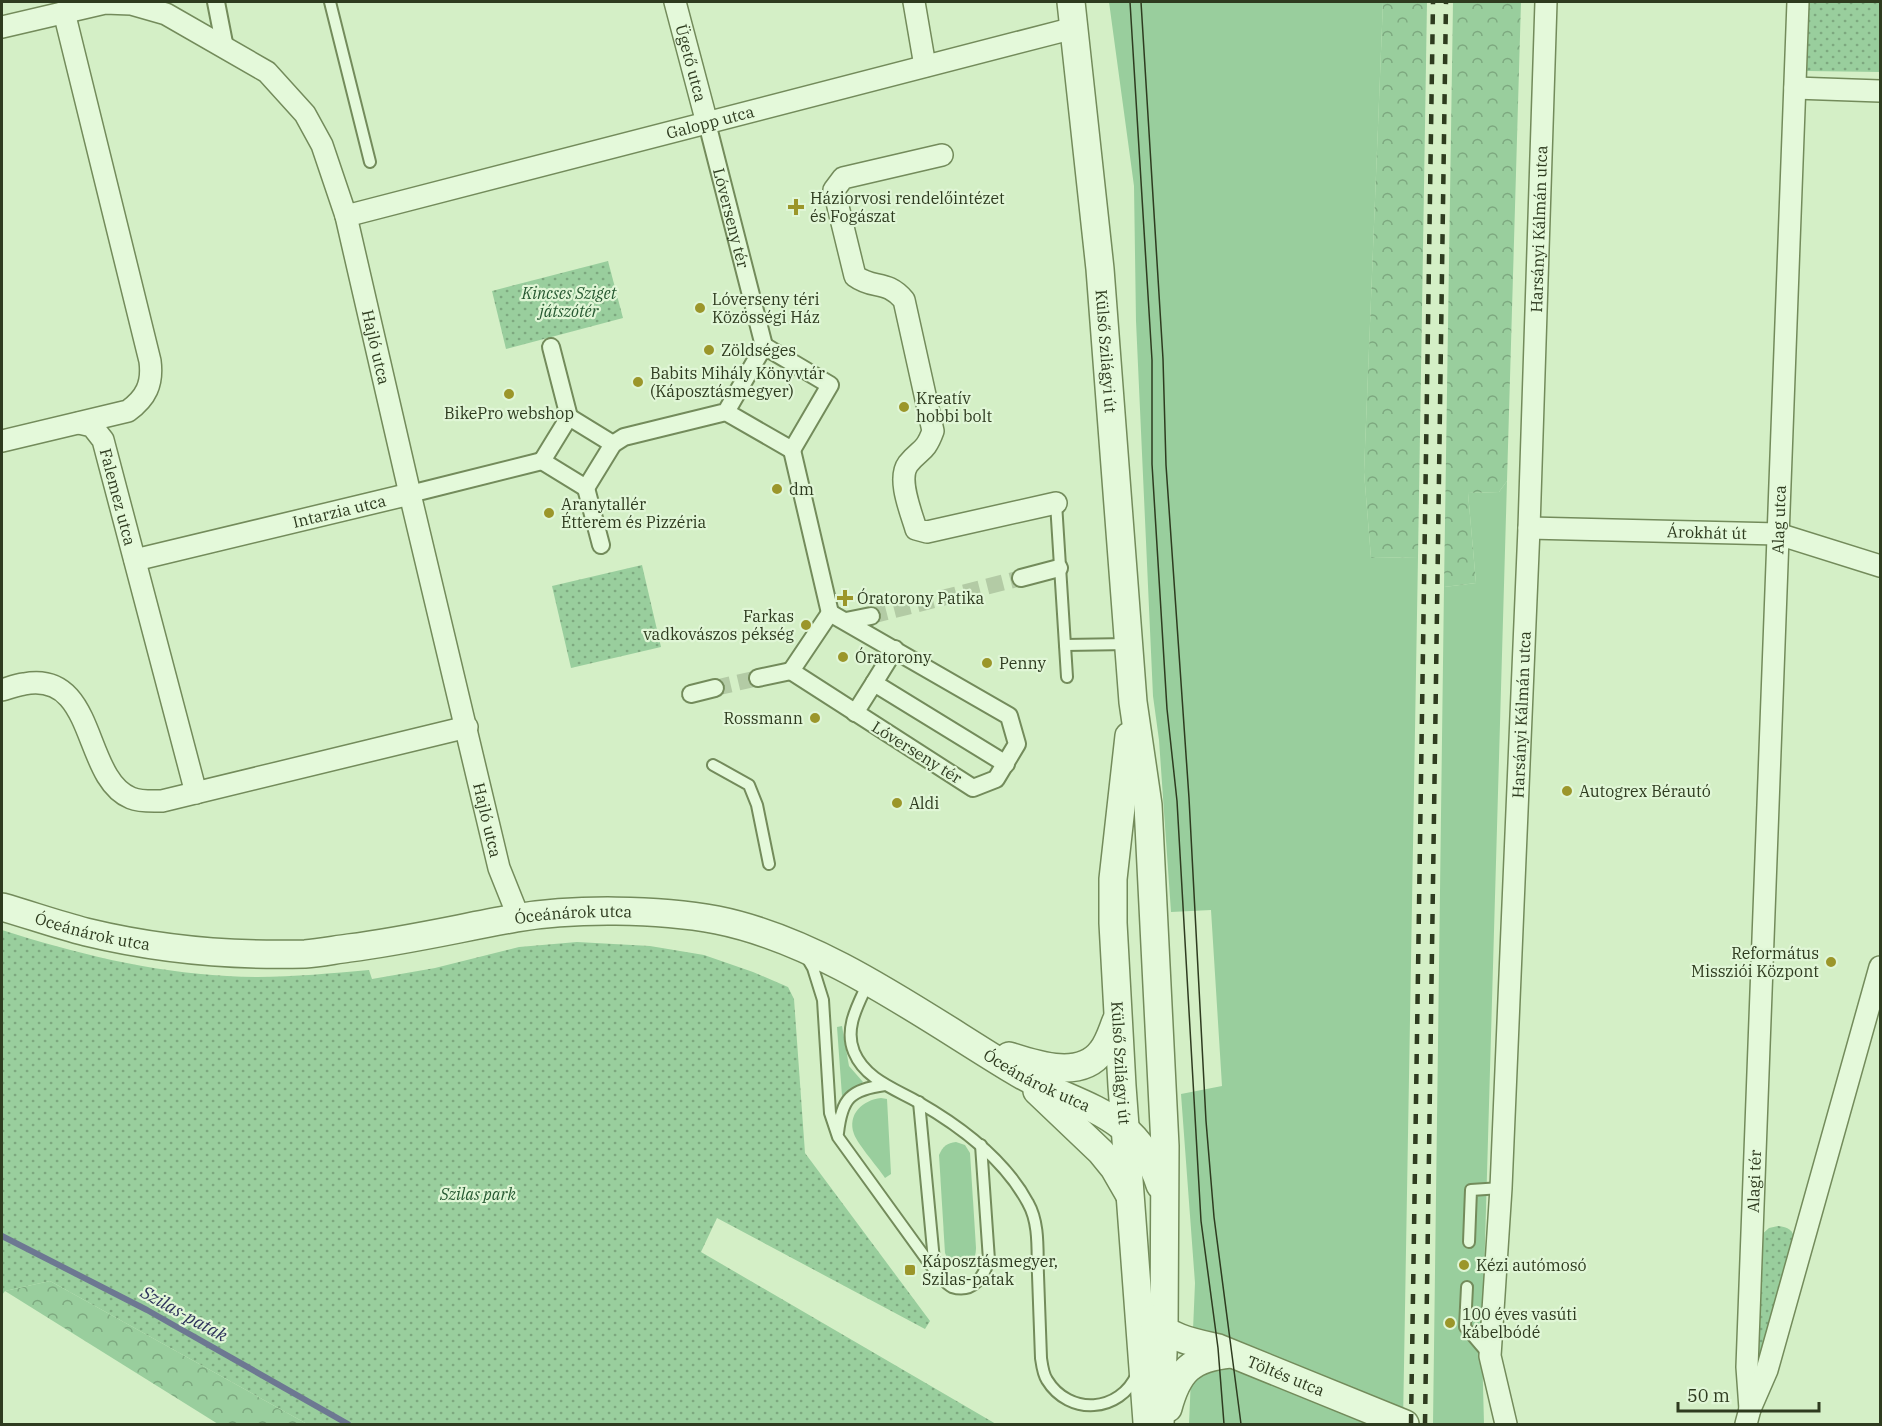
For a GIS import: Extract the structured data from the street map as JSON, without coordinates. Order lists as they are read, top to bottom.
{
  "streets": {
    "street": [
      "Ügető utca",
      "Galopp utca",
      "Lóverseny tér",
      "Harsányi Kálmán utca",
      "Hajló utca",
      "Külső Szilágyi út",
      "Falemez utca",
      "Intarzia utca",
      "Alag utca",
      "Árokhát út",
      "Óceánárok utca",
      "Alagi tér",
      "Töltés utca"
    ]
  },
  "crossings": [
    ["Ügető utca", "Galopp utca"],
    ["Ügető utca", "Lóverseny tér"],
    ["Galopp utca", "Lóverseny tér"],
    ["Galopp utca", "Hajló utca"],
    ["Galopp utca", "Külső Szilágyi út"],
    ["Harsányi Kálmán utca", "Árokhát út"],
    ["Hajló utca", "Intarzia utca"],
    ["Hajló utca", "Óceánárok utca"],
    ["Külső Szilágyi út", "Óceánárok utca"],
    ["Külső Szilágyi út", "Töltés utca"],
    ["Falemez utca", "Intarzia utca"],
    ["Alag utca", "Árokhát út"],
    ["Alag utca", "Alagi tér"]
  ],
  "water": ["Szilas-patak"],
  "parks": ["Kincses Sziget játszótér", "Szilas park"],
  "places": {
    "health": ["Háziorvosi rendelőintézet és Fogászat", "Óratorony Patika"],
    "other": [
      "Lóverseny téri Közösségi Ház",
      "Zöldséges",
      "Babits Mihály Könyvtár (Káposztásmegyer)",
      "BikePro webshop",
      "Kreatív hobbi bolt",
      "dm",
      "Aranytallér Étterem és Pizzéria",
      "Farkas vadkovászos pékség",
      "Óratorony",
      "Penny",
      "Rossmann",
      "Autogrex Bérautó",
      "Aldi",
      "Református Missziói Központ",
      "Kézi autómosó",
      "100 éves vasúti kábelbódé"
    ],
    "transit": ["Káposztásmegyer, Szilas-patak"]
  },
  "scale_bar": "50 m"
}
